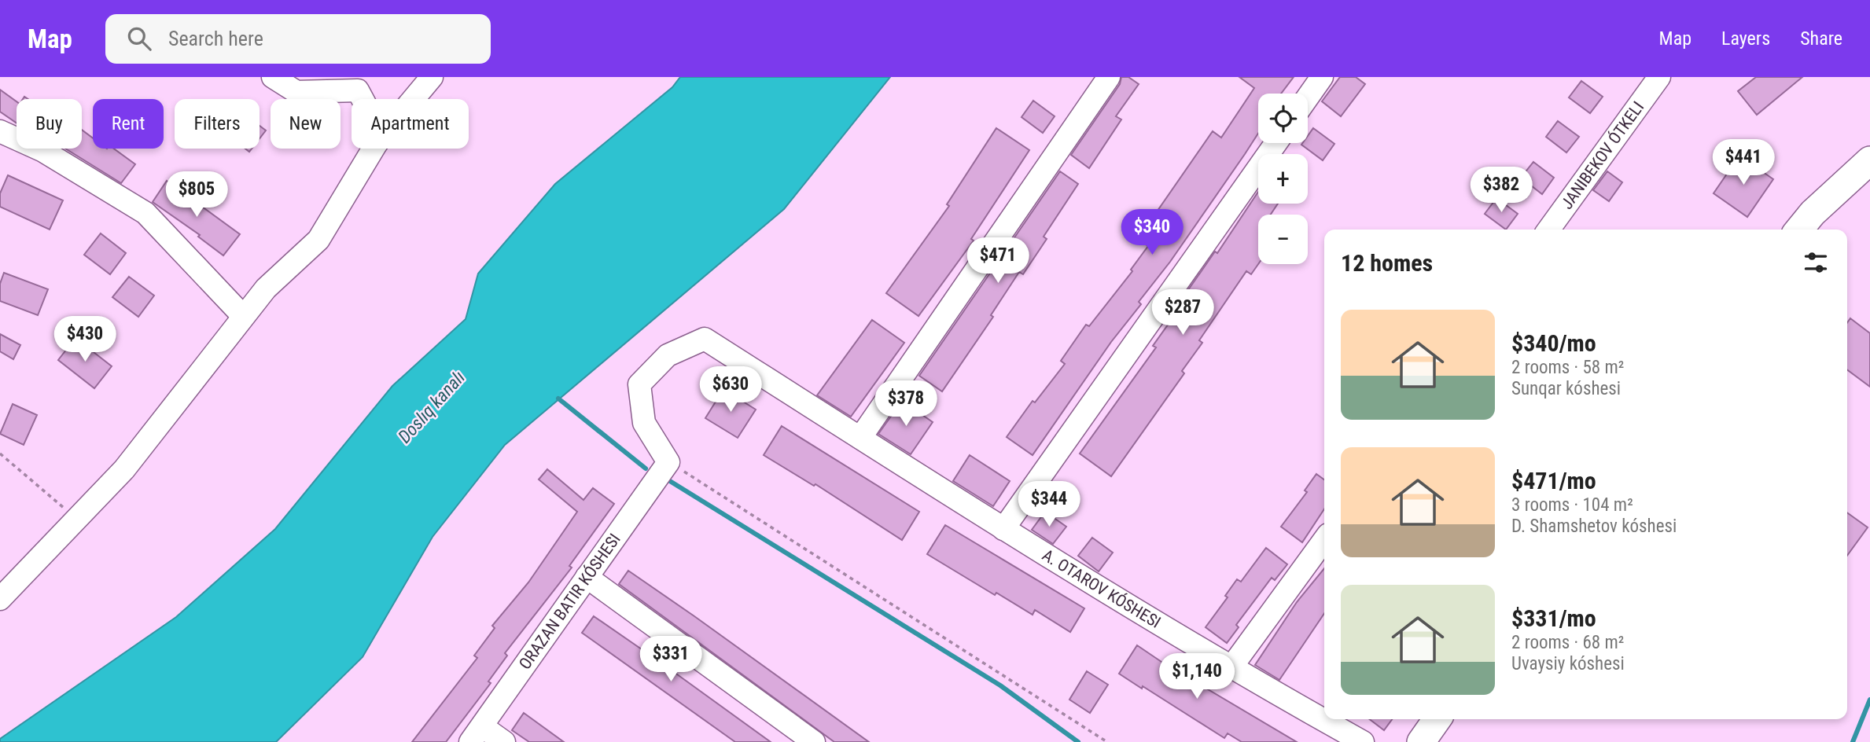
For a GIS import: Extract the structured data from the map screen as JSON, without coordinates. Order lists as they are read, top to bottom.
{
  "streets": {
    "street": ["JANIBEKOV ÓTKELI", "A. OTAROV KÓSHESI"]
  },
  "water": ["Doslıq kanalı"],
  "page": {
    "header": "Map",
    "search": "Search here",
    "nav": ["Map", "Layers", "Share"],
    "map_buttons": ["+", "−"],
    "chip": [
      "Buy",
      "Rent",
      "Filters",
      "New",
      "Apartment"
    ],
    "price": [
      "$441",
      "$382",
      "$805",
      "$340",
      "$471",
      "$287",
      "$430",
      "$630",
      "$378",
      "$344",
      "$331",
      "$1,140"
    ],
    "heading": "12 homes",
    "list": [
      {
        "name": "$340/mo",
        "note": "2 rooms · 58 m² · Sunqar kóshesi"
      },
      {
        "name": "$471/mo",
        "note": "3 rooms · 104 m² · D. Shamshetov kóshesi"
      },
      {
        "name": "$331/mo",
        "note": "2 rooms · 68 m² · Uvaysiy kóshesi"
      }
    ]
  }
}
